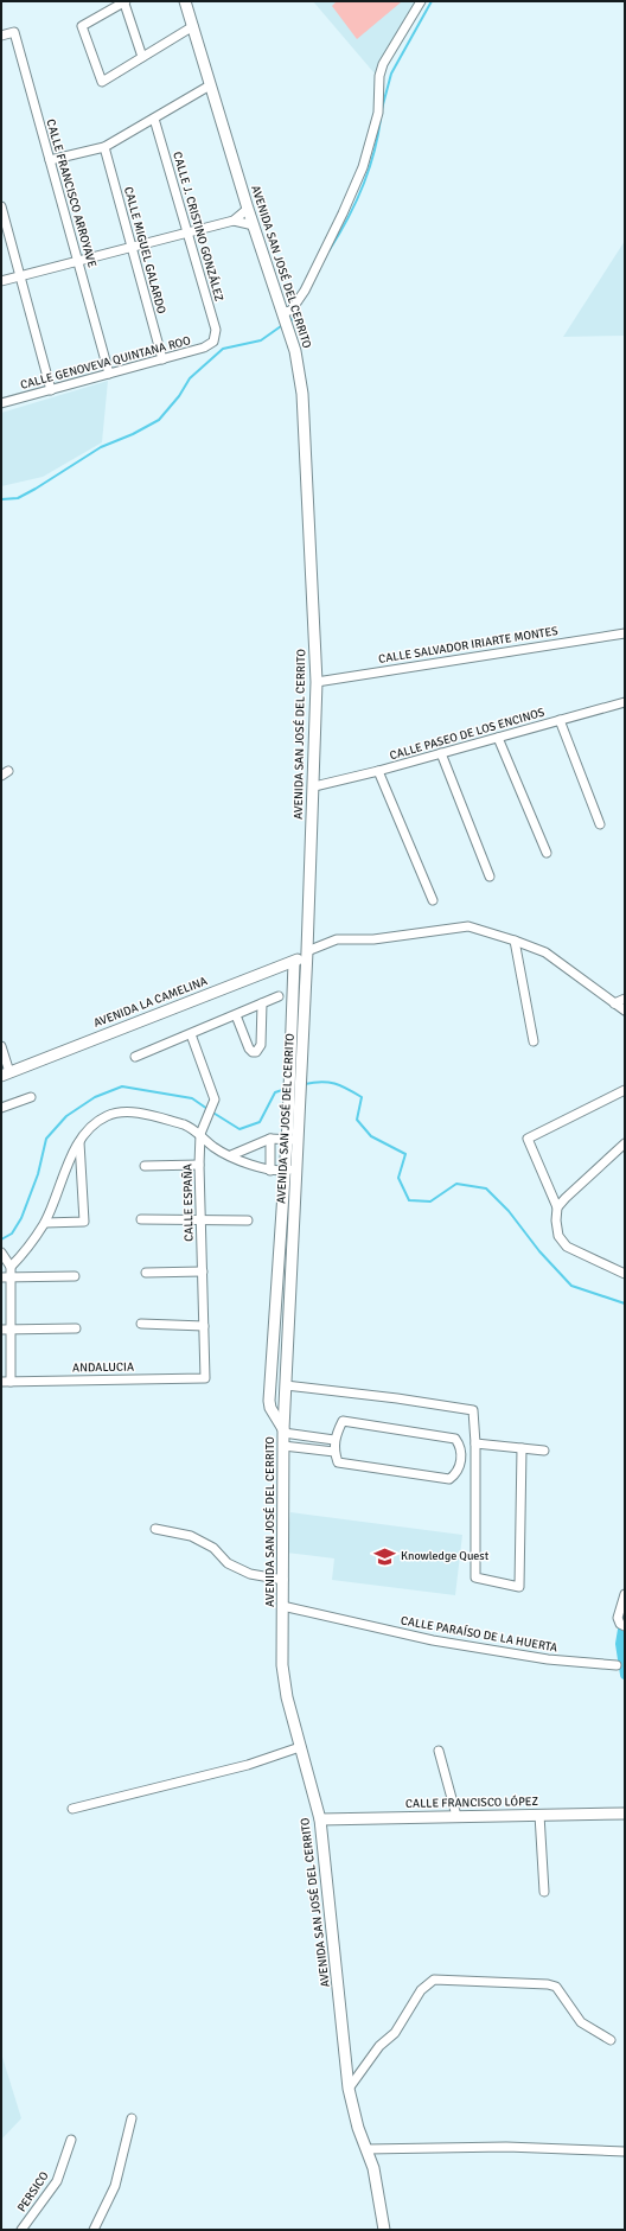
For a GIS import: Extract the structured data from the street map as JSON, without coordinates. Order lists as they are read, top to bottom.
{
  "streets": {
    "street": [
      "CALLE FRANCISCO ARROYAVE",
      "CALLE J. CRISTINO GONZÁLEZ",
      "CALLE MIGUEL GALARDO",
      "AVENIDA SAN JOSÉ DEL CERRITO",
      "CALLE GENOVEVA QUINTANA ROO",
      "CALLE SALVADOR IRIARTE MONTES",
      "CALLE PASEO DE LOS ENCINOS",
      "AVENIDA LA CAMELINA",
      "CALLE ESPAÑA",
      "ANDALUCIA",
      "CALLE PARAÍSO DE LA HUERTA",
      "CALLE FRANCISCO LÓPEZ",
      "PERSICO"
    ]
  },
  "crossings": [
    ["CALLE FRANCISCO ARROYAVE", "CALLE GENOVEVA QUINTANA ROO"],
    ["CALLE J. CRISTINO GONZÁLEZ", "CALLE GENOVEVA QUINTANA ROO"],
    ["CALLE MIGUEL GALARDO", "CALLE GENOVEVA QUINTANA ROO"],
    ["AVENIDA SAN JOSÉ DEL CERRITO", "CALLE SALVADOR IRIARTE MONTES"],
    ["AVENIDA SAN JOSÉ DEL CERRITO", "CALLE PASEO DE LOS ENCINOS"],
    ["AVENIDA SAN JOSÉ DEL CERRITO", "AVENIDA LA CAMELINA"],
    ["AVENIDA SAN JOSÉ DEL CERRITO", "CALLE PARAÍSO DE LA HUERTA"],
    ["AVENIDA SAN JOSÉ DEL CERRITO", "CALLE FRANCISCO LÓPEZ"],
    ["CALLE ESPAÑA", "ANDALUCIA"]
  ],
  "places": {
    "school or university": ["Knowledge Quest"]
  }
}
